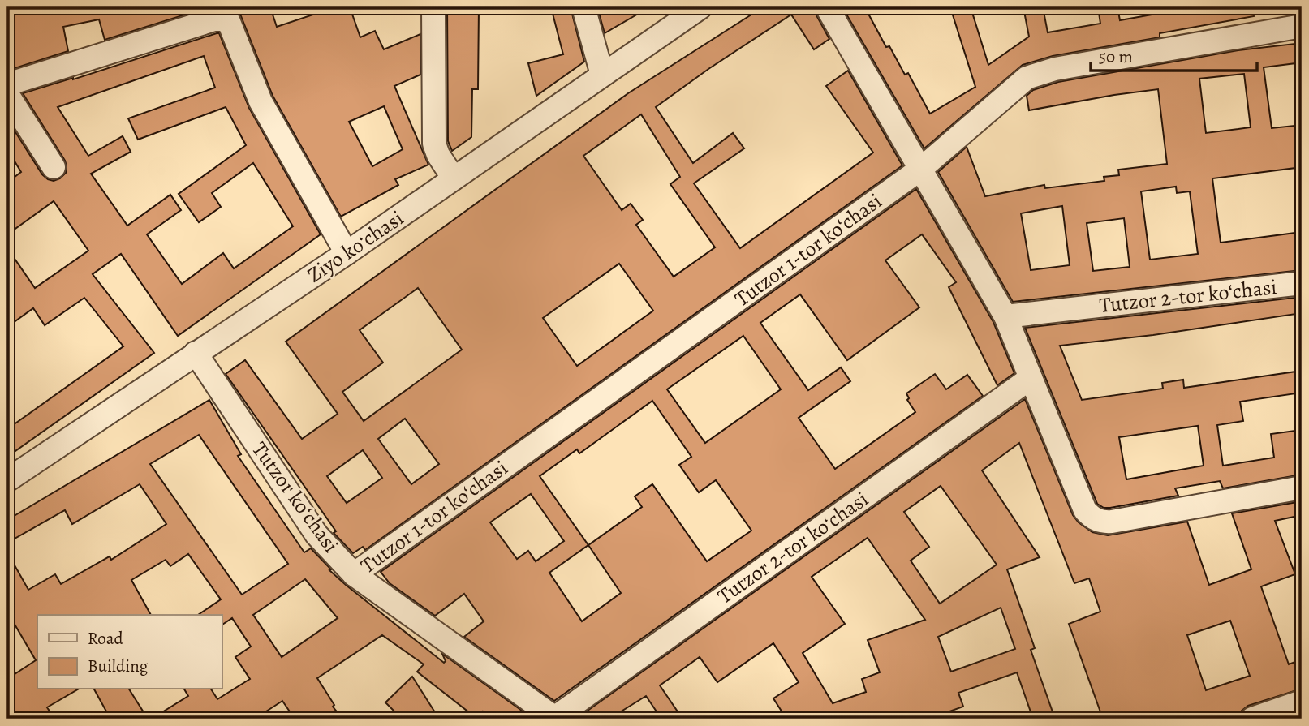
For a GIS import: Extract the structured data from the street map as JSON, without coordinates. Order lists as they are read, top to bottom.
{
  "streets": {
    "street": [
      "Ziyo koʻchasi",
      "Tutzor 1-tor koʻchasi",
      "Tutzor 2-tor koʻchasi",
      "Tutzor koʻchasi"
    ]
  },
  "crossings": [
    ["Ziyo koʻchasi", "Tutzor koʻchasi"],
    ["Tutzor 1-tor koʻchasi", "Tutzor koʻchasi"],
    ["Tutzor 2-tor koʻchasi", "Tutzor koʻchasi"]
  ],
  "legend": ["Road", "Building"],
  "scale_bar": "50 m"
}
